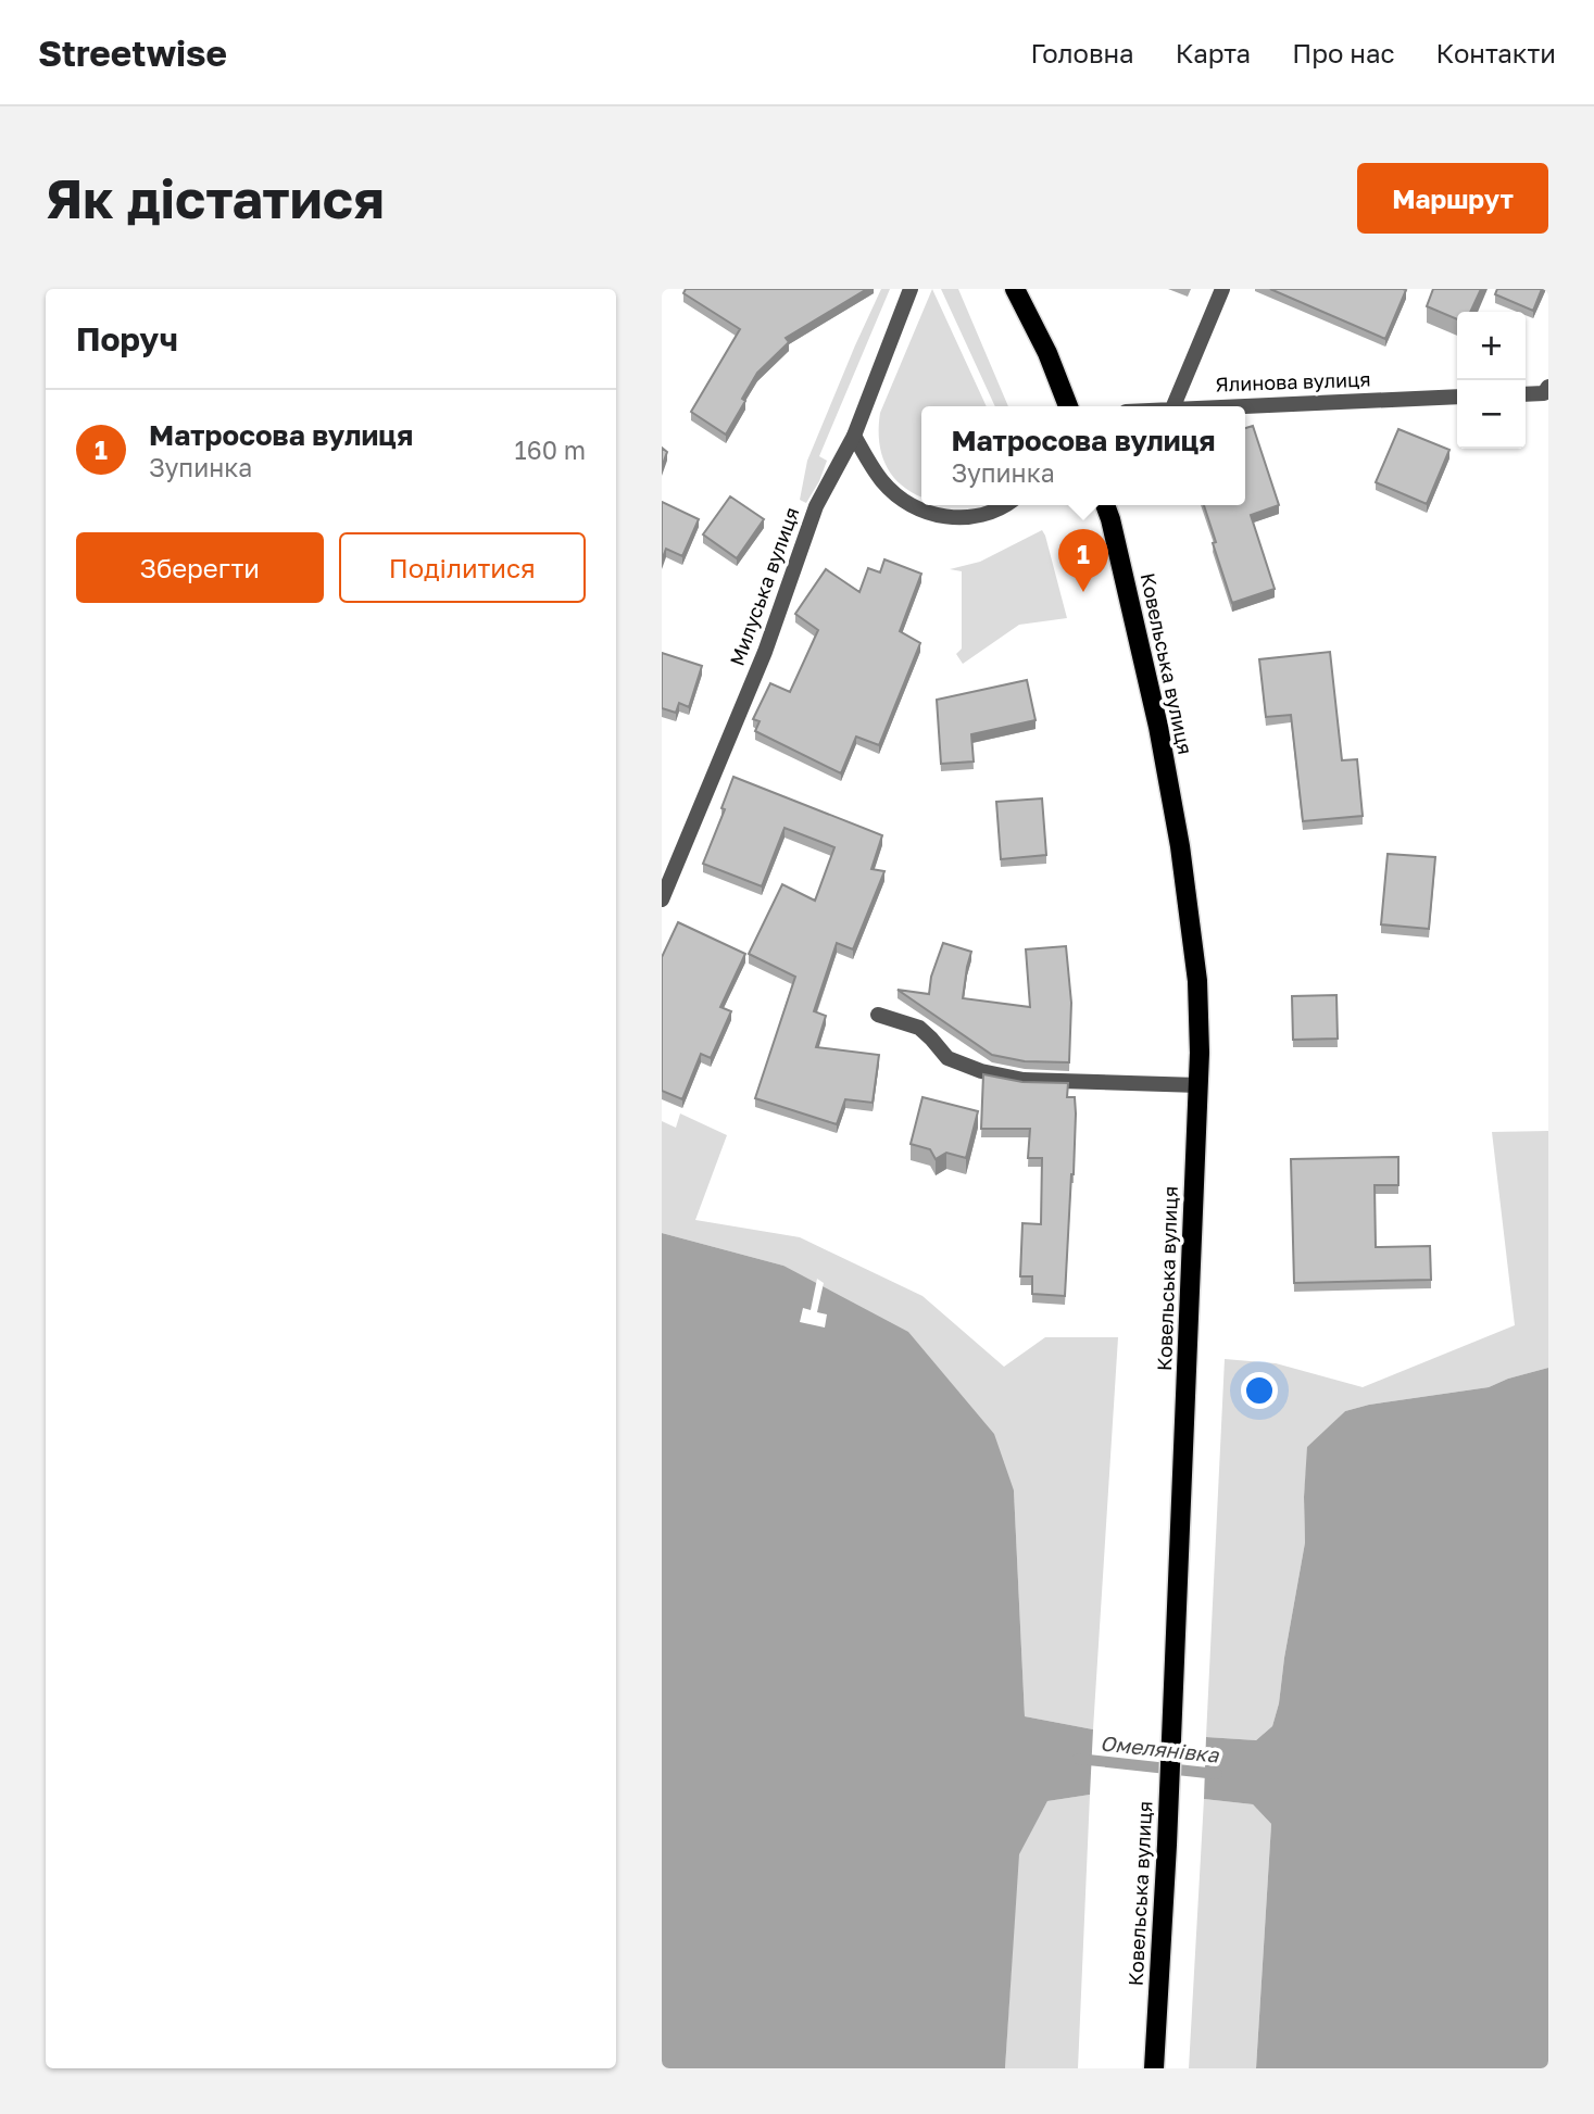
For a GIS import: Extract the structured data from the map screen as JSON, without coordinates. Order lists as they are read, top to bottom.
{
  "streets": {
    "main road": ["Ковельська вулиця"],
    "street": ["Ялинова вулиця", "Милуська вулиця"]
  },
  "water": ["Омелянівка"],
  "page": {
    "header": "Streetwise",
    "nav": [
      "Головна",
      "Карта",
      "Про нас",
      "Контакти"
    ],
    "buttons": [
      "Маршрут",
      ["Зберегти", "Поділитися"]
    ],
    "title": "Як дістатися",
    "heading": "Поруч",
    "map_buttons": ["+", "−"],
    "list": [
      {
        "mark": "1",
        "name": "Матросова вулиця",
        "note": "Зупинка",
        "value": "160 m"
      }
    ],
    "popup": ["Матросова вулиця", "Зупинка"],
    "pins": "1"
  }
}
